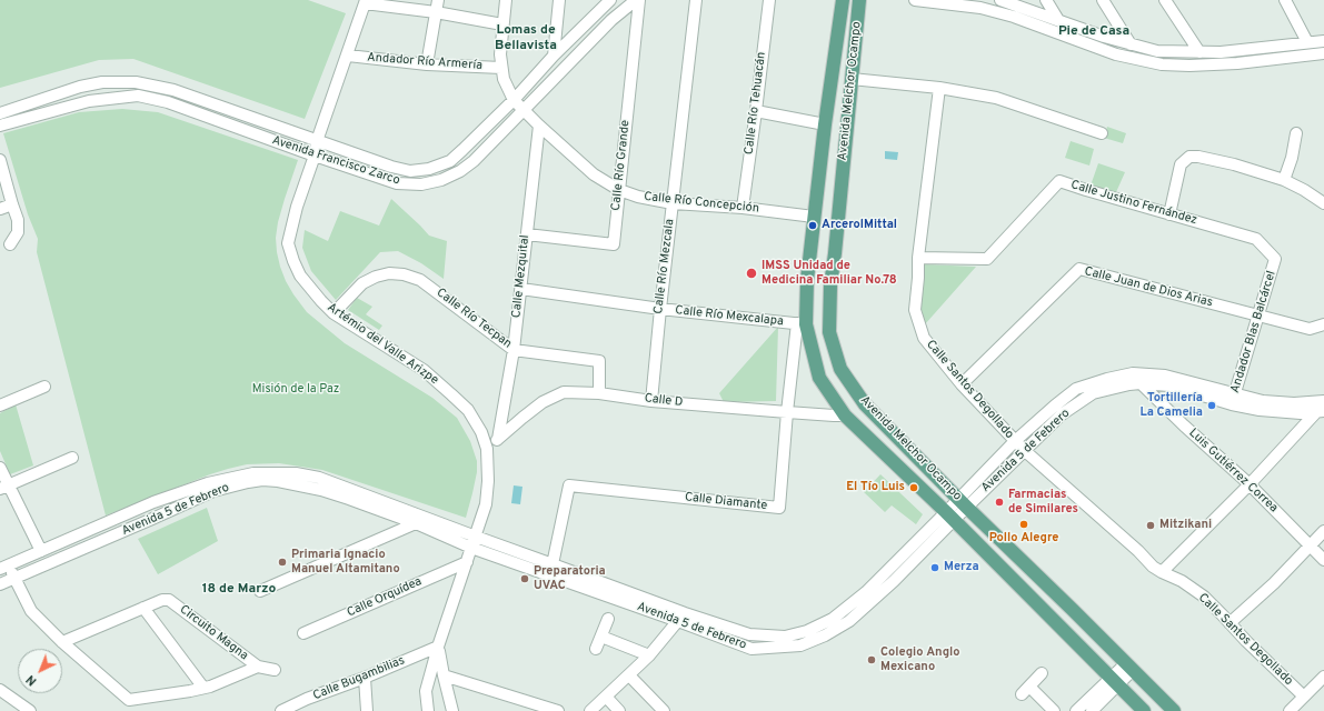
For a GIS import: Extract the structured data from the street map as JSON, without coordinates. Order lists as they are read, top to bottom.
{
  "streets": {
    "main road": ["Avenida Melchor Ocampo"],
    "street": [
      "Andador Río Armería",
      "Calle Río Tehuacán",
      "Avenida Francisco Zarco",
      "Calle Río Grande",
      "Calle Río Concepción",
      "Calle Justino Fernández",
      "Calle Río Mezcala",
      "Calle Mezquital",
      "Calle Juan de Dios Arias",
      "Calle Río Mexcalapa",
      "Calle Río Tecpan",
      "Andador Blas Balcárcel",
      "Artémio del Valle Arizpe",
      "Calle Santos Degollado",
      "Calle D",
      "Avenida 5 de Febrero",
      "Luis Gutiérrez Correa",
      "Calle Diamante",
      "Calle Orquídea",
      "Circuito Magna",
      "Calle Bugambilias"
    ]
  },
  "crossings": [
    ["Andador Río Armería", "Calle Río Concepción"],
    ["Andador Río Armería", "Artémio del Valle Arizpe"],
    ["Avenida Melchor Ocampo", "Calle Río Concepción"],
    ["Avenida Melchor Ocampo", "Calle Río Mexcalapa"],
    ["Avenida Melchor Ocampo", "Calle D"],
    ["Avenida Melchor Ocampo", "Avenida 5 de Febrero"],
    ["Avenida Melchor Ocampo", "Calle Diamante"],
    ["Calle Río Tehuacán", "Calle Río Concepción"],
    ["Avenida Francisco Zarco", "Calle Río Grande"],
    ["Avenida Francisco Zarco", "Calle Río Concepción"],
    ["Avenida Francisco Zarco", "Artémio del Valle Arizpe"],
    ["Calle Río Grande", "Calle Río Concepción"],
    ["Calle Río Grande", "Calle Mezquital"],
    ["Calle Río Concepción", "Calle Río Mezcala"],
    ["Calle Río Concepción", "Calle Mezquital"],
    ["Calle Justino Fernández", "Andador Blas Balcárcel"],
    ["Calle Justino Fernández", "Calle Santos Degollado"],
    ["Calle Río Mezcala", "Calle Río Mexcalapa"],
    ["Calle Río Mezcala", "Calle D"],
    ["Calle Mezquital", "Calle Río Mexcalapa"],
    ["Calle Mezquital", "Calle Río Tecpan"],
    ["Calle Mezquital", "Calle D"],
    ["Calle Juan de Dios Arias", "Andador Blas Balcárcel"],
    ["Calle Juan de Dios Arias", "Calle Santos Degollado"],
    ["Calle Río Mexcalapa", "Calle Diamante"],
    ["Calle Río Tecpan", "Artémio del Valle Arizpe"],
    ["Calle Río Tecpan", "Calle D"],
    ["Andador Blas Balcárcel", "Avenida 5 de Febrero"],
    ["Artémio del Valle Arizpe", "Avenida 5 de Febrero"],
    ["Artémio del Valle Arizpe", "Calle Orquídea"],
    ["Artémio del Valle Arizpe", "Calle Bugambilias"],
    ["Calle Santos Degollado", "Avenida 5 de Febrero"],
    ["Calle D", "Calle Diamante"],
    ["Avenida 5 de Febrero", "Luis Gutiérrez Correa"],
    ["Avenida 5 de Febrero", "Calle Diamante"],
    ["Avenida 5 de Febrero", "Circuito Magna"]
  ],
  "districts": ["Lomas de Bellavista", "Pie de Casa", "18 de Marzo"],
  "parks": ["Misión de la Paz"],
  "places": [
    "ArcerolMittal",
    "IMSS Unidad de Medicina Familiar No.78",
    "Tortillería La Camelia",
    "El Tío Luis",
    "Farmacias de Similares",
    "Pollo Alegre",
    "Mitzikani",
    "Primaria Ignacio Manuel Altamitano",
    "Merza",
    "Preparatoria UVAC",
    "Colegio Anglo Mexicano"
  ],
  "north": "bottom left"
}
